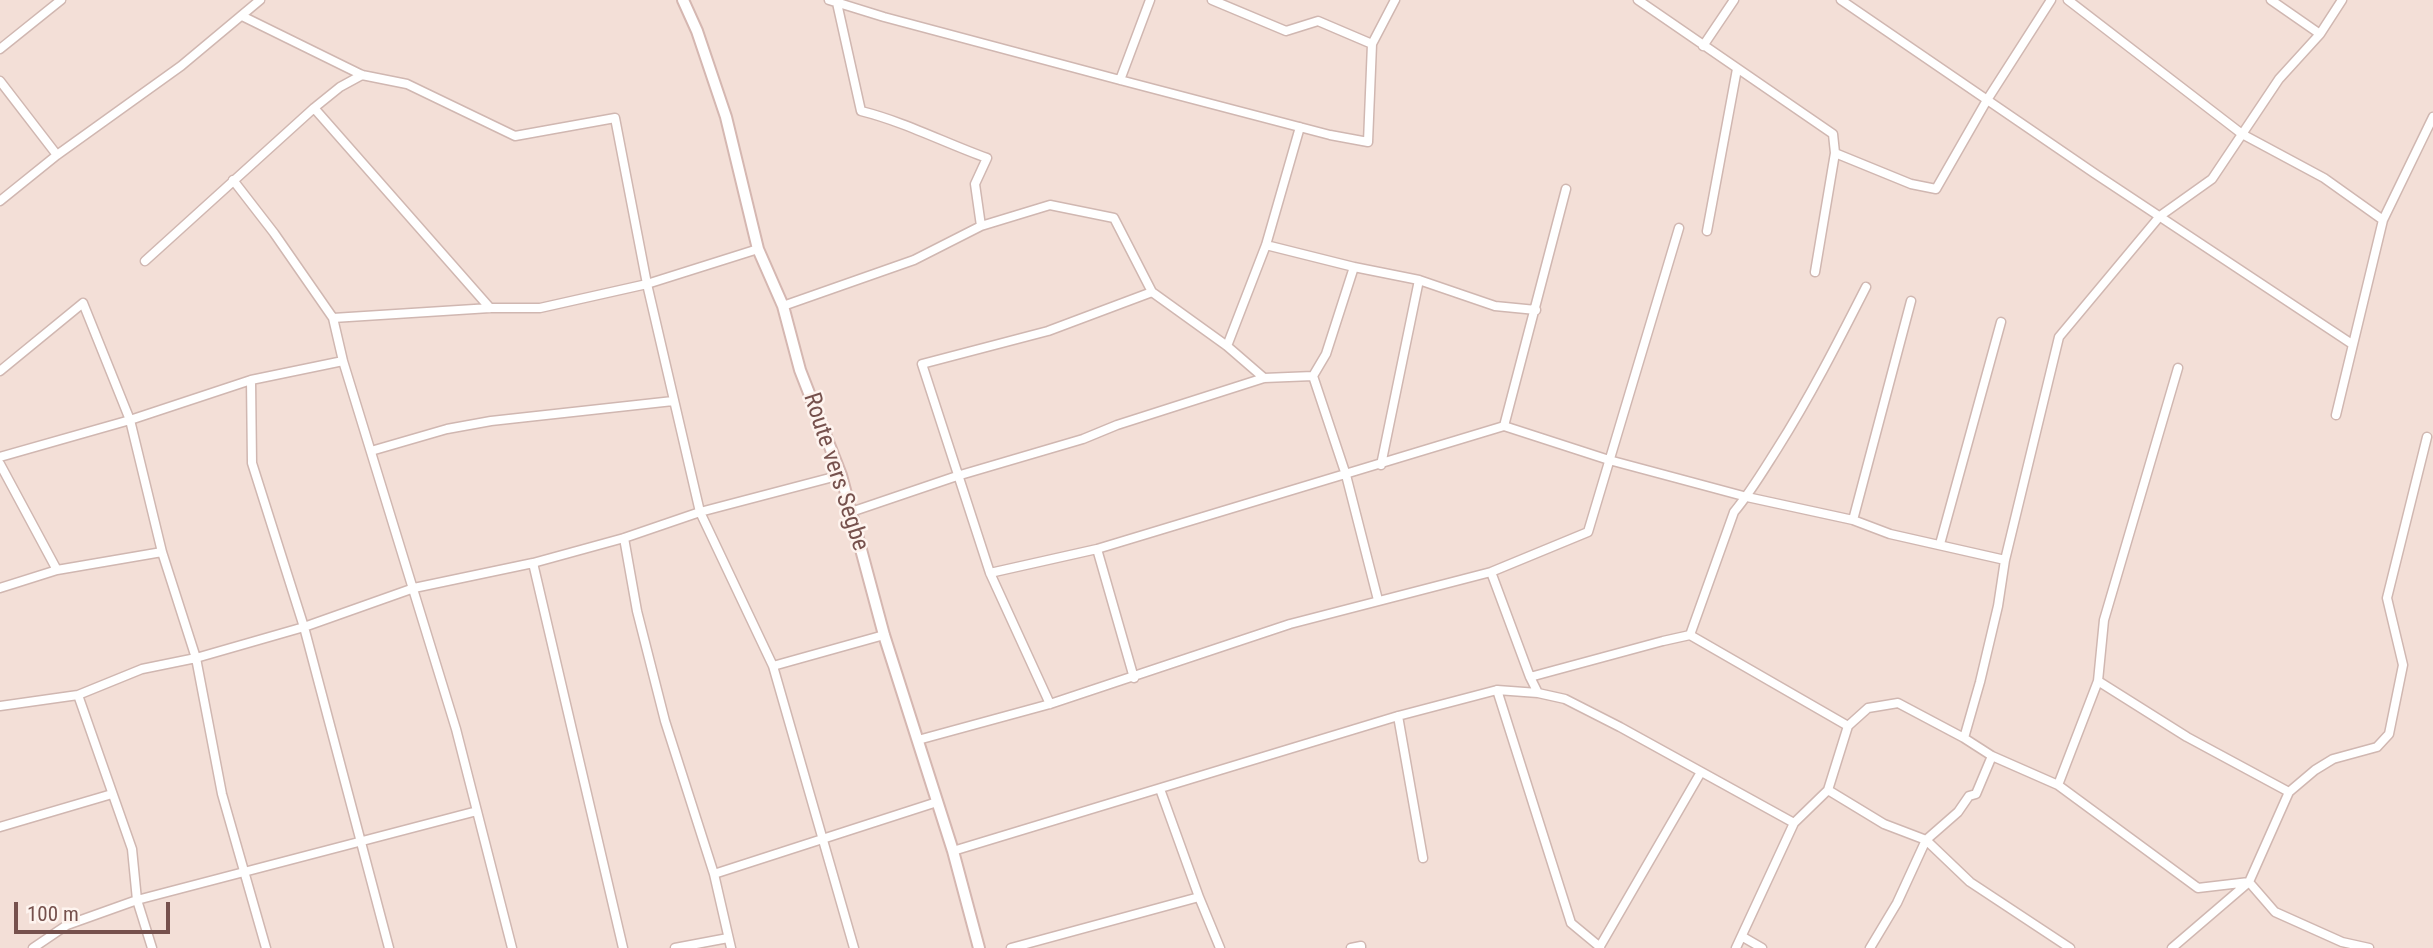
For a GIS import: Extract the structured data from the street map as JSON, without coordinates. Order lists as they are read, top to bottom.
{
  "streets": {
    "main road": ["Route vers Segbe"]
  },
  "scale_bar": "100 m"
}
